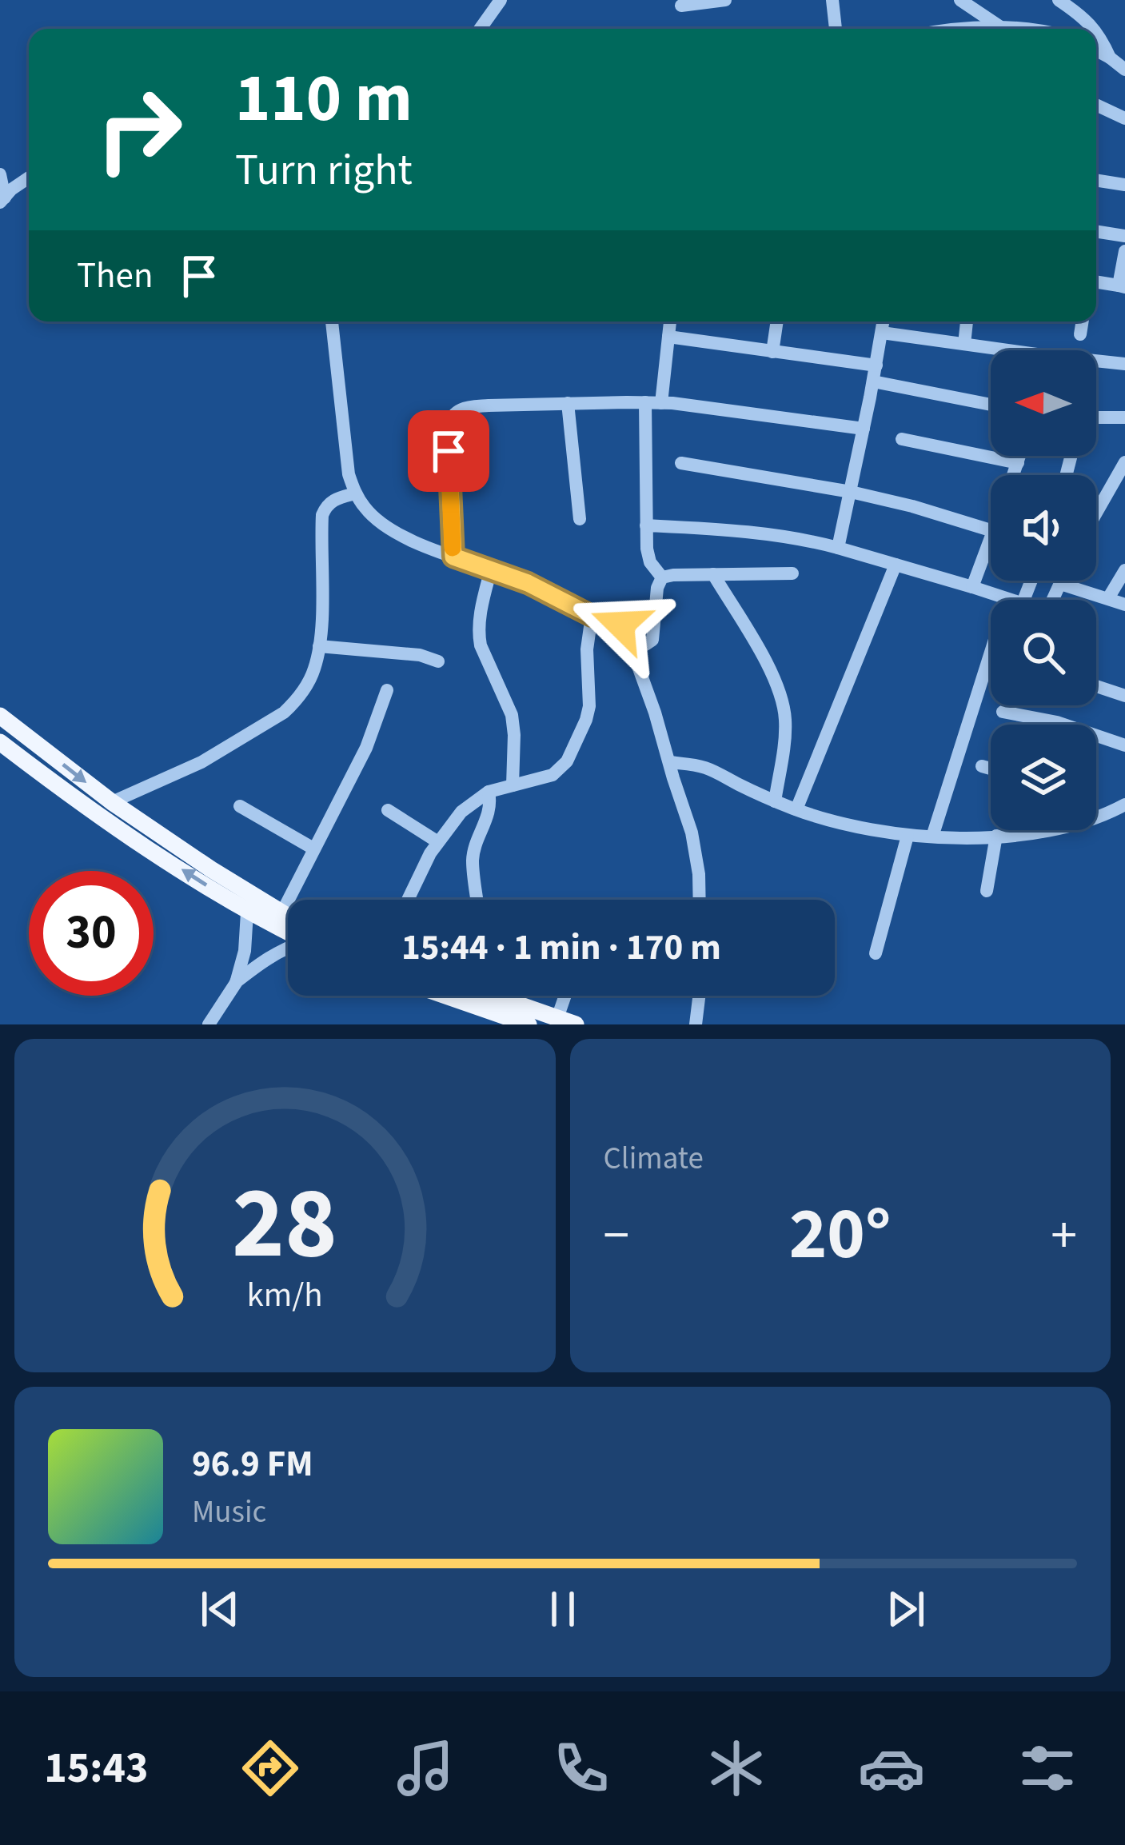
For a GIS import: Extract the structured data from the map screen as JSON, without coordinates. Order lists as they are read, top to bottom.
{
  "north": "left",
  "page": {
    "turn": ["110 m", "Turn right"],
    "then": "Then",
    "limit": "30",
    "trip": "15:44 · 1 min · 170 m",
    "tile": "Climate",
    "heat": ["−", "20°", "+"],
    "song": ["96.9 FM", "Music"],
    "tabs": "15:43",
    "gauge": ["28", "km/h"]
  }
}
